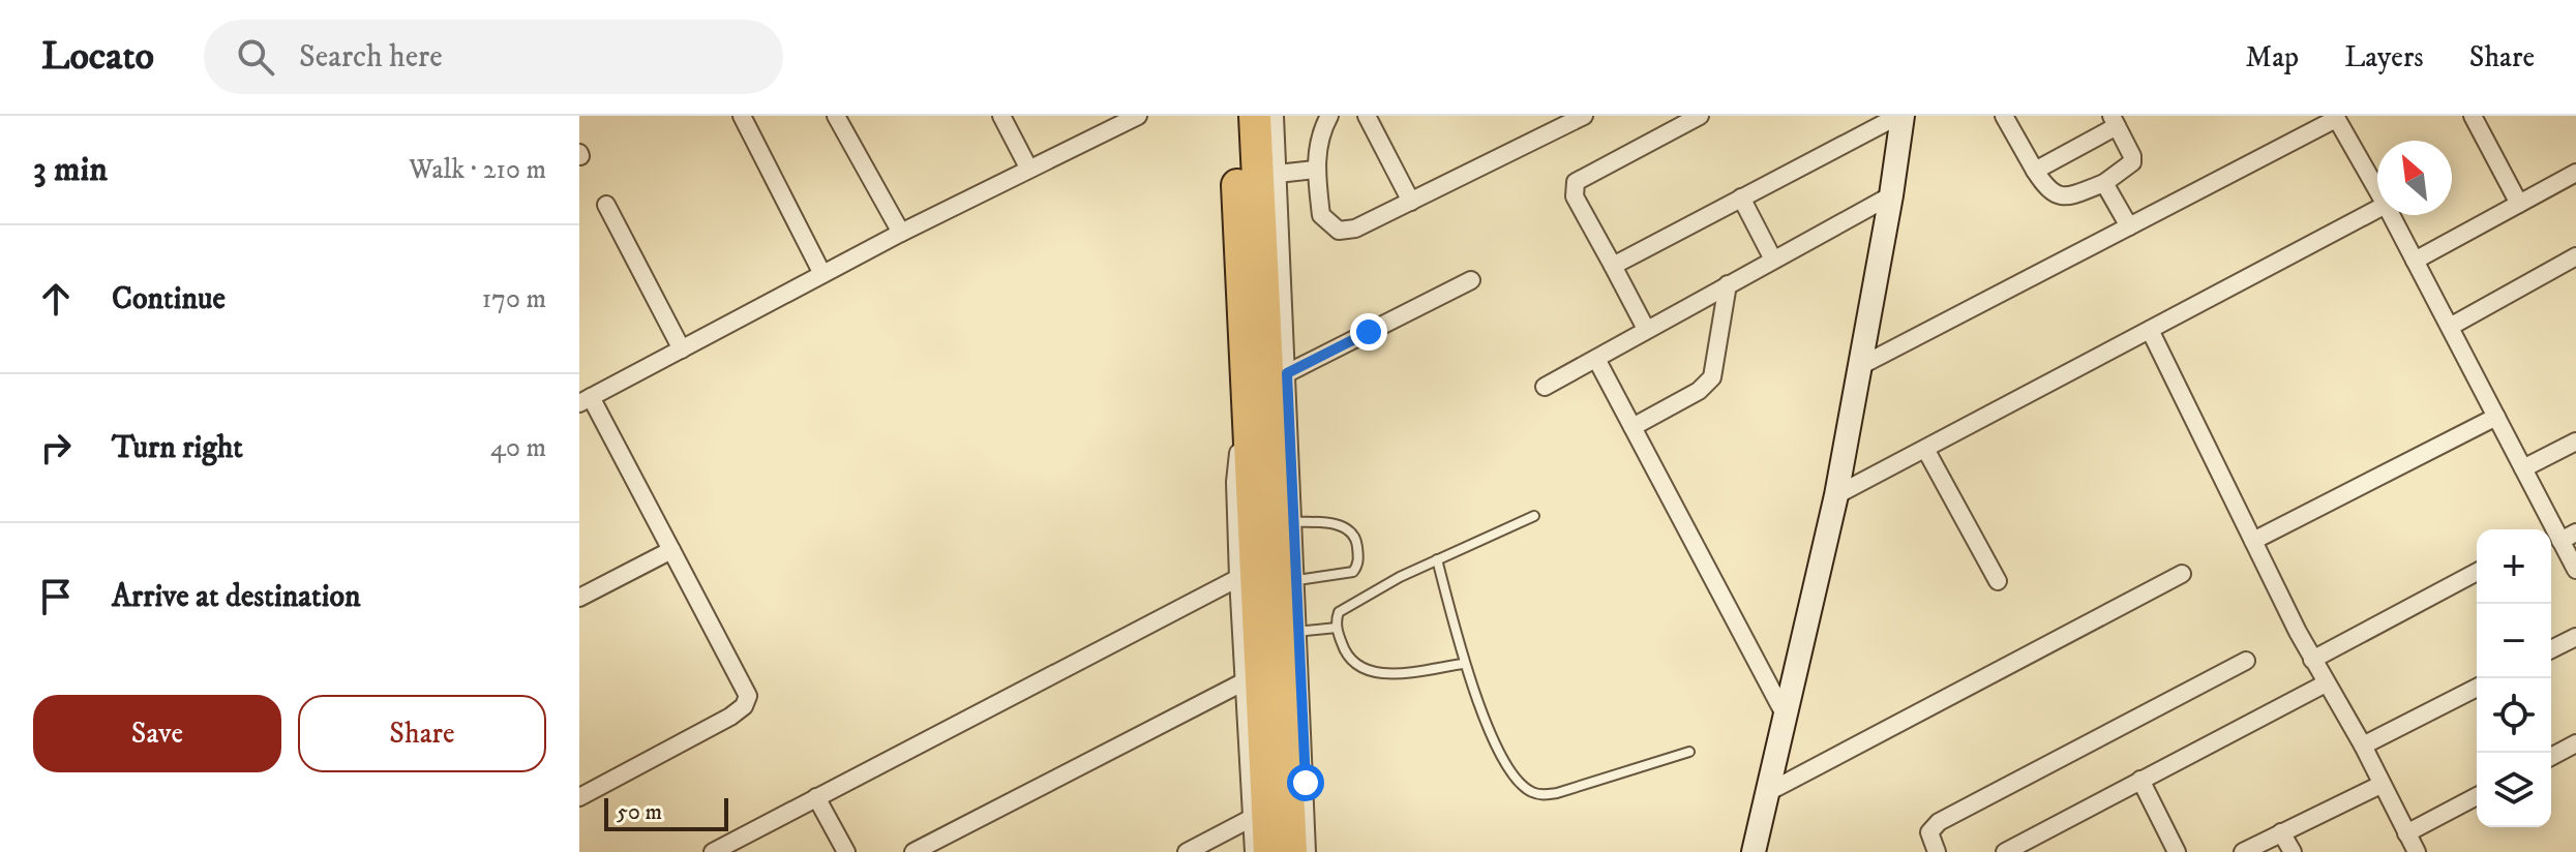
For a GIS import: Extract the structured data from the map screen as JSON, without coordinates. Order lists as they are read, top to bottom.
{
  "scale_bar": "50 m",
  "north": "top left",
  "page": {
    "header": "Locato",
    "search": "Search here",
    "nav": ["Map", "Layers", "Share"],
    "heading": ["3 min", "Walk · 210 m"],
    "list": [
      ["Continue", "170 m"],
      ["Turn right", "40 m"],
      "Arrive at destination"
    ],
    "map_buttons": ["+", "−"],
    "buttons": ["Save", "Share"],
    "scale": "50 m"
  }
}
